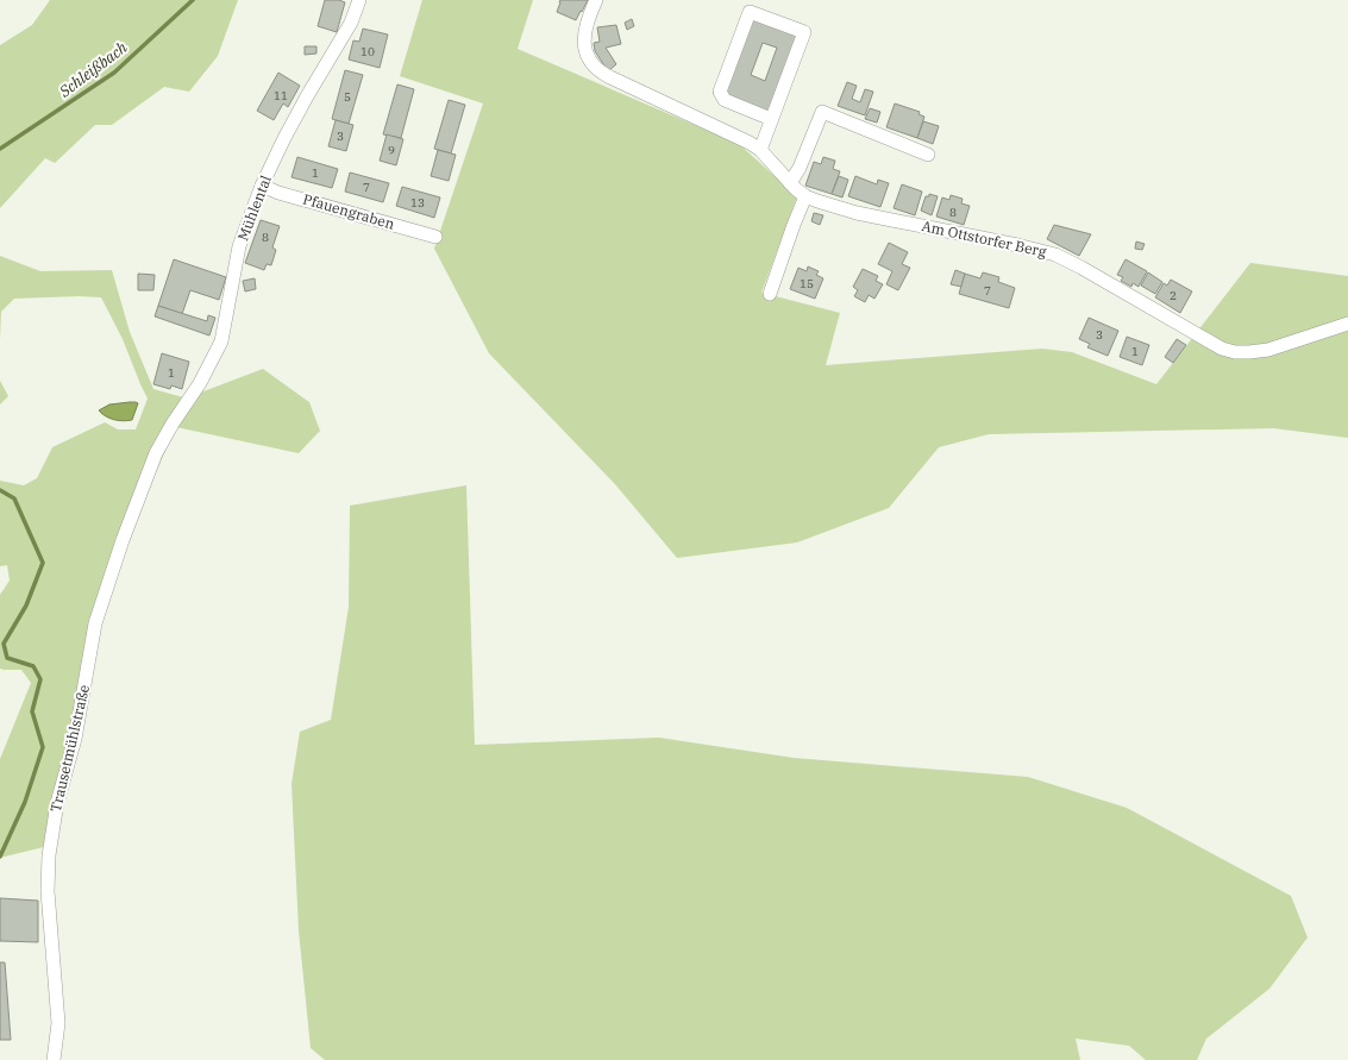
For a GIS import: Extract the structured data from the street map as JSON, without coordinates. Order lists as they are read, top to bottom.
{
  "streets": {
    "street": [
      "Mühlental",
      "Pfauengraben",
      "Am Ottstorfer Berg",
      "Trausetmühlstraße"
    ]
  },
  "crossings": [
    ["Mühlental", "Pfauengraben"],
    ["Mühlental", "Trausetmühlstraße"]
  ],
  "water": ["Schleißbach"],
  "house_numbers": [
    "10",
    "11",
    "5",
    "3",
    "9",
    "1",
    "7",
    "13",
    "8",
    "8",
    "15",
    "7",
    "2",
    "3",
    "1",
    "1"
  ]
}
